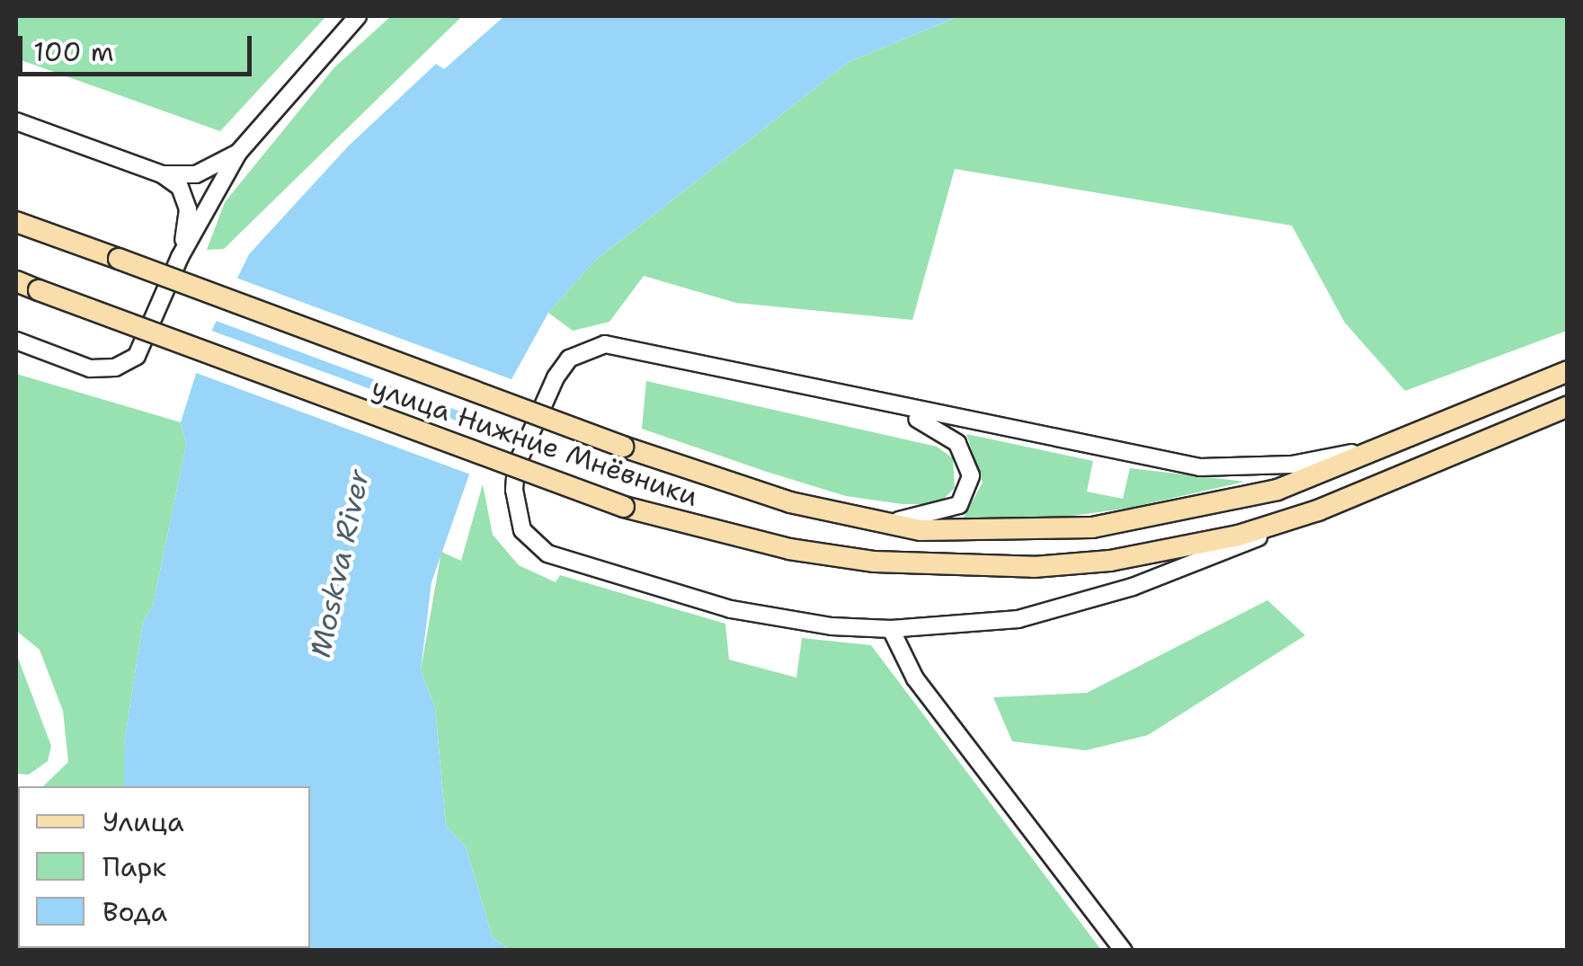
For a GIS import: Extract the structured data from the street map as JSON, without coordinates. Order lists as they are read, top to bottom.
{
  "streets": {
    "main road": ["улица Нижние Мнёвники"]
  },
  "water": ["Moskva River"],
  "legend": ["Улица", "Парк", "Вода"],
  "scale_bar": "100 m"
}
